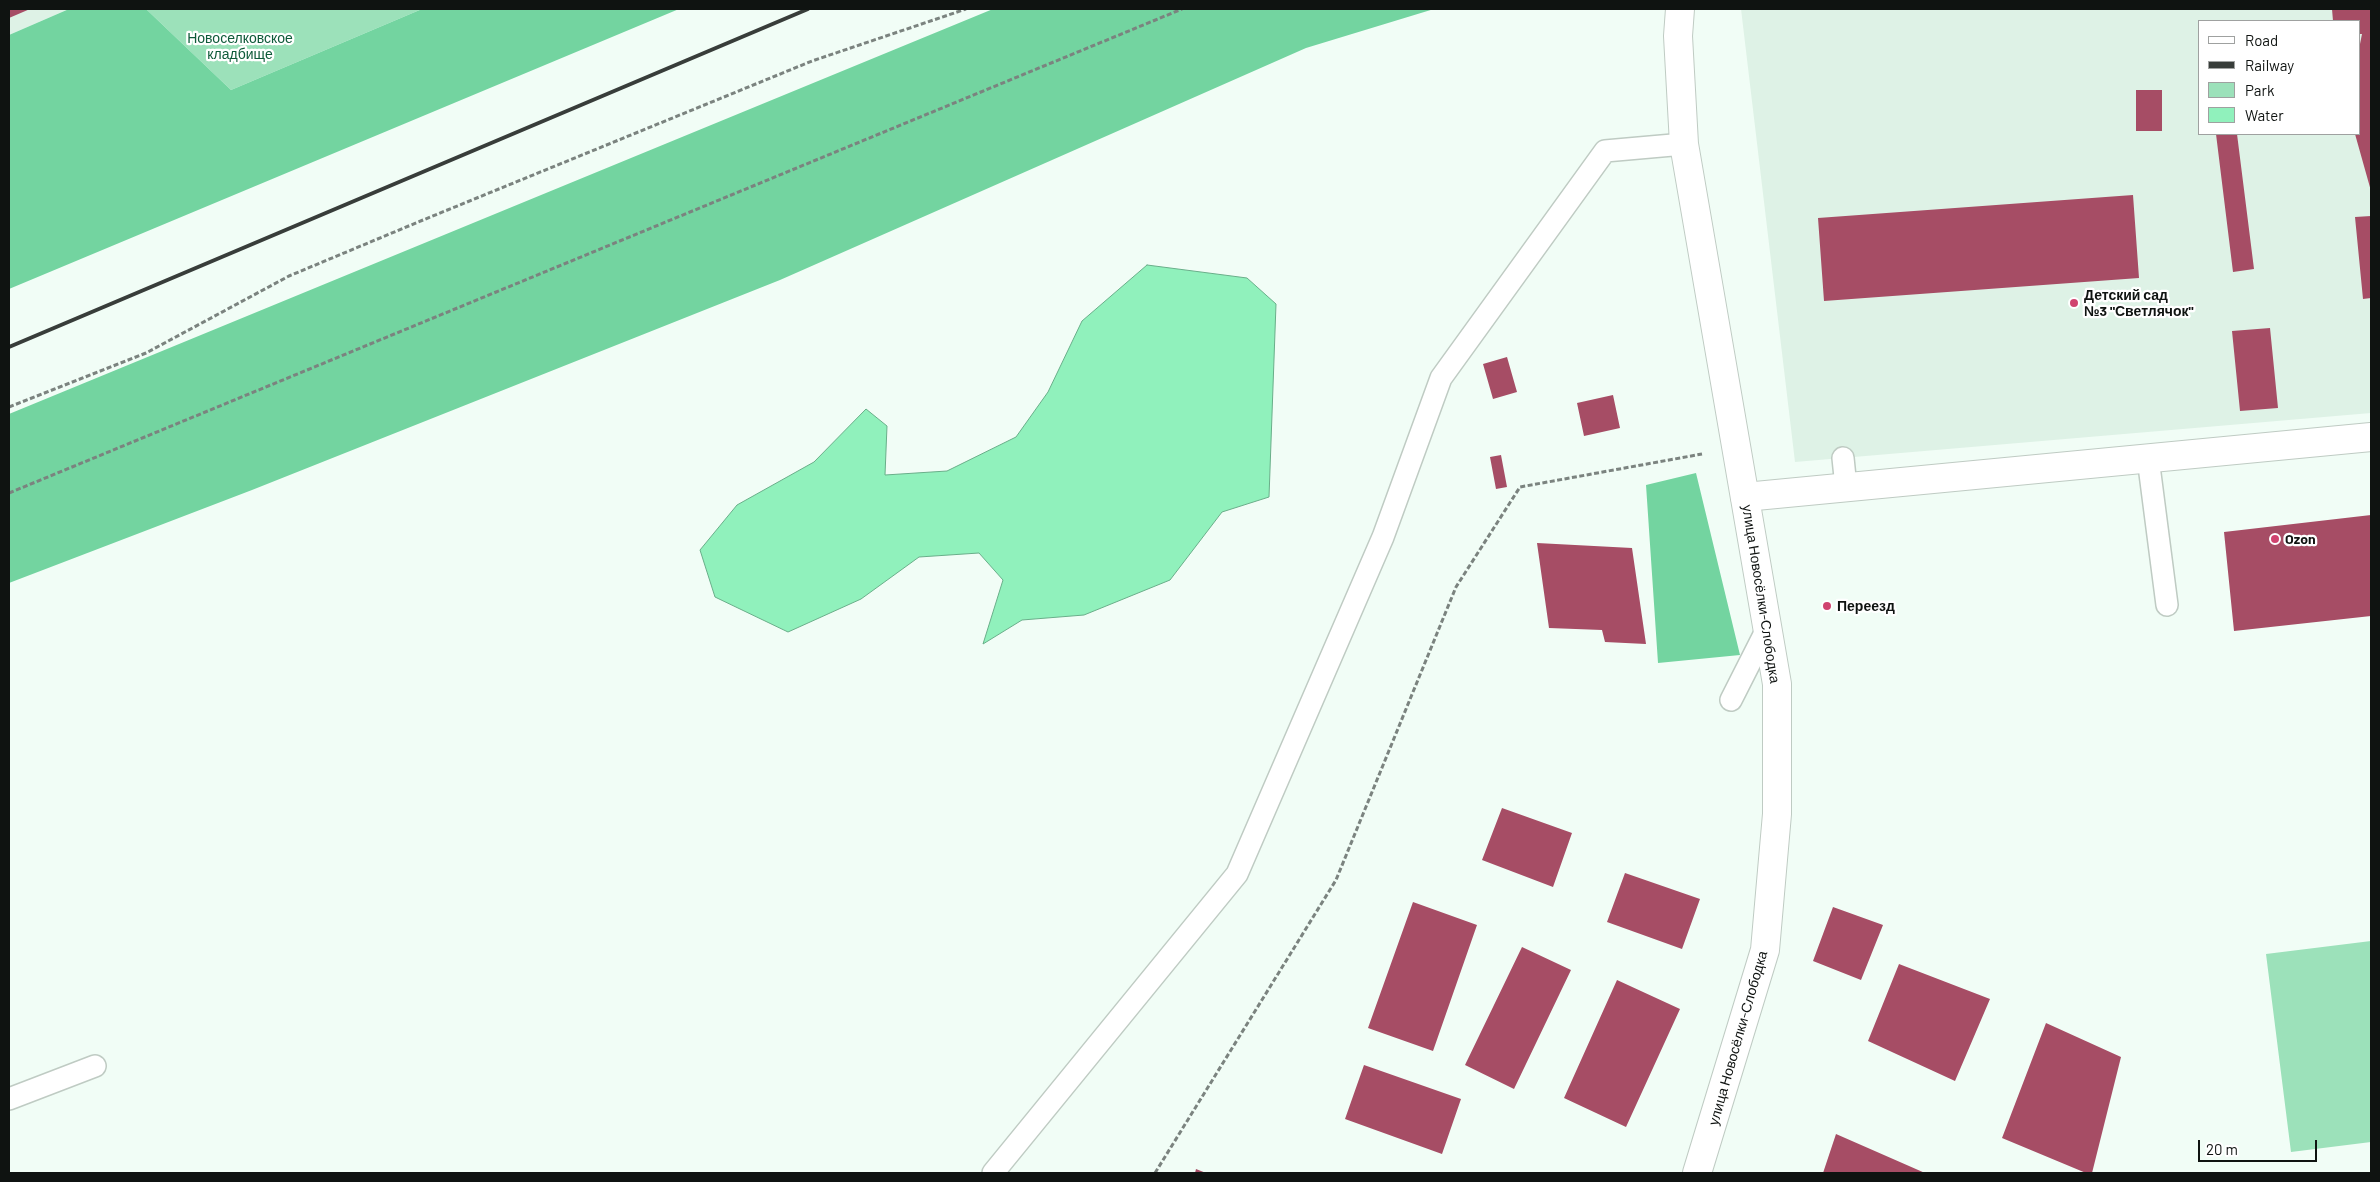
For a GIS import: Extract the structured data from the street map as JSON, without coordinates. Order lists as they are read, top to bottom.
{
  "streets": {
    "main road": ["улица Новосёлки-Слободка"]
  },
  "parks": ["Новоселковское кладбище"],
  "places": ["Детский сад №3 \"Светлячок\"", "Ozon", "Переезд"],
  "legend": [
    "Road",
    "Railway",
    "Park",
    "Water"
  ],
  "scale_bar": "20 m"
}
